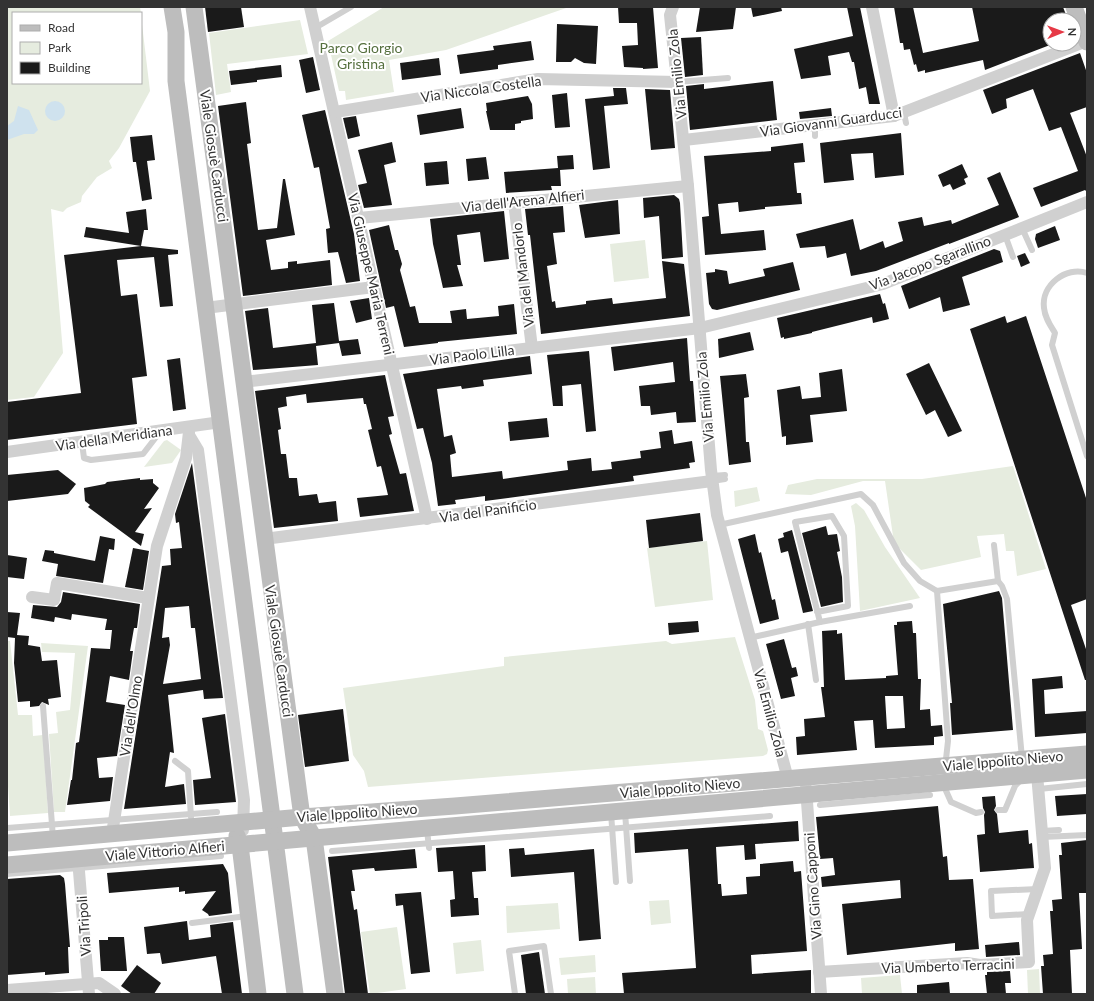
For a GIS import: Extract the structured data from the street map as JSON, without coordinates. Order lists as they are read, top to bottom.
{
  "streets": {
    "main road": ["Viale Giosuè Carducci", "Viale Ippolito Nievo", "Viale Vittorio Alfieri"],
    "street": [
      "Via Emilio Zola",
      "Via Niccola Costella",
      "Via Giovanni Guarducci",
      "Via dell'Arena Alfieri",
      "Via Jacopo Sgarallino",
      "Via Giuseppe Maria Terreni",
      "Via del Mandorlo",
      "Via Paolo Lilla",
      "Via della Meridiana",
      "Via del Panificio",
      "Via dell'Olmo",
      "Via Gino Capponi",
      "Via Tripoli",
      "Via Umberto Terracini"
    ]
  },
  "crossings": [
    ["Via Emilio Zola", "Via Niccola Costella"],
    ["Via Emilio Zola", "Via Giovanni Guarducci"],
    ["Via Emilio Zola", "Via dell'Arena Alfieri"],
    ["Via Emilio Zola", "Via Jacopo Sgarallino"],
    ["Via Emilio Zola", "Via Paolo Lilla"],
    ["Via Emilio Zola", "Via del Panificio"],
    ["Via Emilio Zola", "Viale Ippolito Nievo"],
    ["Via Niccola Costella", "Via Giuseppe Maria Terreni"],
    ["Viale Giosuè Carducci", "Via Paolo Lilla"],
    ["Viale Giosuè Carducci", "Via della Meridiana"],
    ["Viale Giosuè Carducci", "Via del Panificio"],
    ["Viale Giosuè Carducci", "Viale Ippolito Nievo"],
    ["Viale Giosuè Carducci", "Viale Vittorio Alfieri"],
    ["Via dell'Arena Alfieri", "Via Giuseppe Maria Terreni"],
    ["Via dell'Arena Alfieri", "Via del Mandorlo"],
    ["Via Jacopo Sgarallino", "Via Paolo Lilla"],
    ["Via Giuseppe Maria Terreni", "Via Paolo Lilla"],
    ["Via Giuseppe Maria Terreni", "Via del Panificio"],
    ["Via del Mandorlo", "Via Paolo Lilla"],
    ["Via della Meridiana", "Via dell'Olmo"],
    ["Via dell'Olmo", "Viale Vittorio Alfieri"],
    ["Viale Ippolito Nievo", "Viale Vittorio Alfieri"],
    ["Viale Ippolito Nievo", "Via Gino Capponi"],
    ["Viale Ippolito Nievo", "Via Umberto Terracini"],
    ["Viale Vittorio Alfieri", "Via Tripoli"],
    ["Via Gino Capponi", "Via Umberto Terracini"]
  ],
  "parks": ["Parco Giorgio Gristina"],
  "legend": ["Road", "Park", "Building"],
  "north": "right"
}
